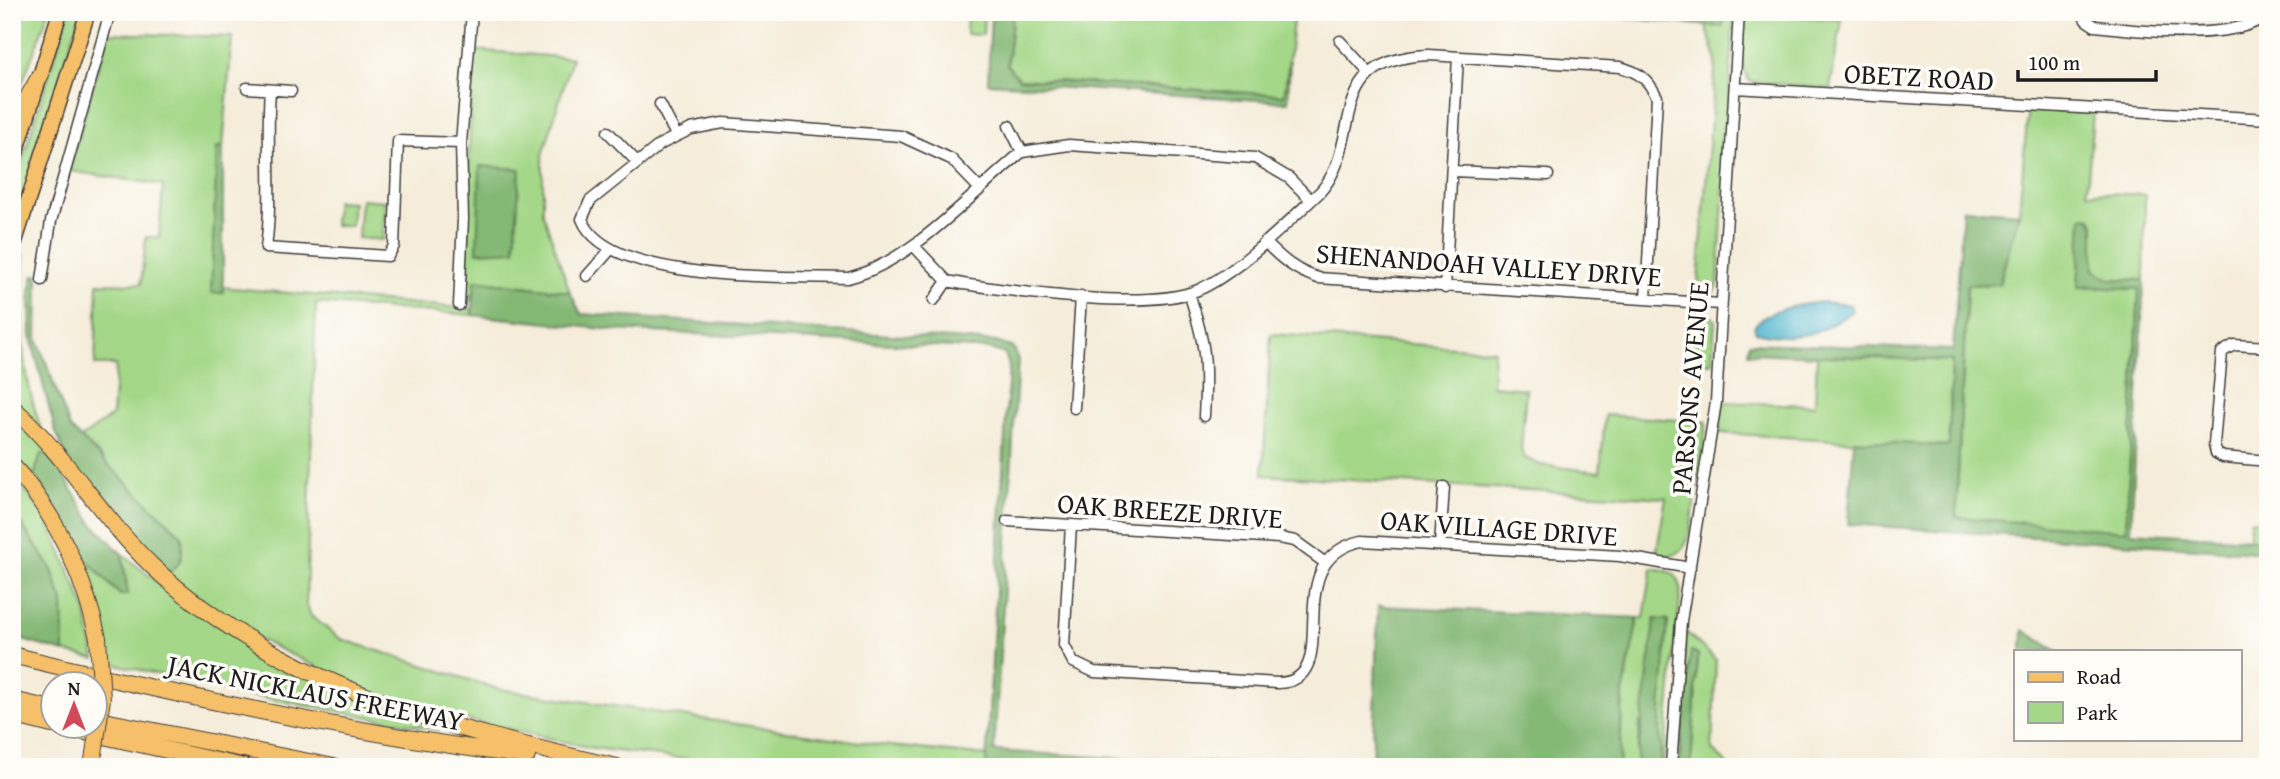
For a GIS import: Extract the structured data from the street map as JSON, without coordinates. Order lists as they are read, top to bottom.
{
  "streets": {
    "highway": ["JACK NICKLAUS FREEWAY"],
    "street": [
      "OBETZ ROAD",
      "SHENANDOAH VALLEY DRIVE",
      "PARSONS AVENUE",
      "OAK BREEZE DRIVE",
      "OAK VILLAGE DRIVE"
    ]
  },
  "crossings": [
    ["OBETZ ROAD", "PARSONS AVENUE"],
    ["SHENANDOAH VALLEY DRIVE", "PARSONS AVENUE"],
    ["PARSONS AVENUE", "OAK VILLAGE DRIVE"],
    ["OAK BREEZE DRIVE", "OAK VILLAGE DRIVE"]
  ],
  "legend": ["Road", "Park"],
  "scale_bar": "100 m",
  "north": "top"
}
